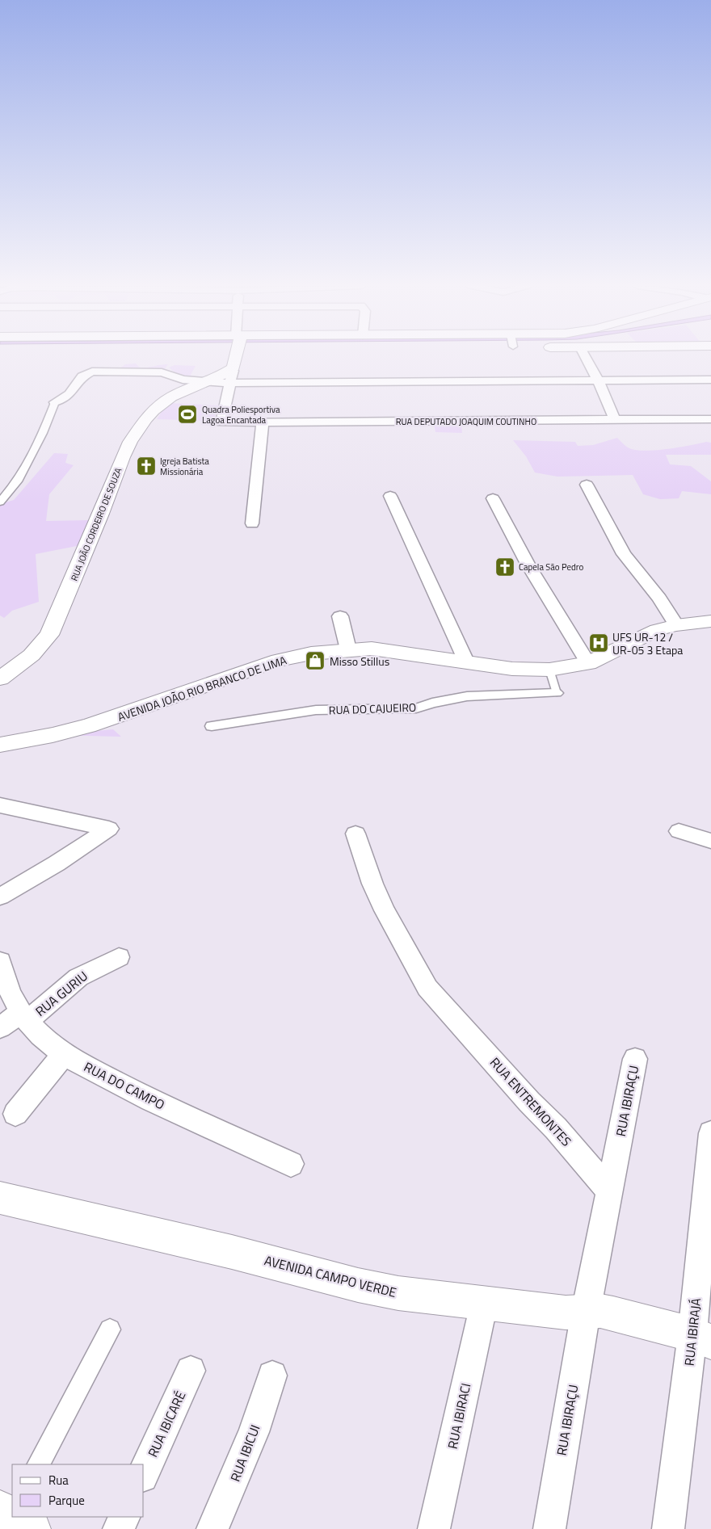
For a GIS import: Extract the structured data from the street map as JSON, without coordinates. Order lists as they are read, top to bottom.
{
  "streets": {
    "main road": ["RUA JOÃO CORDEIRO DE SOUZA", "AVENIDA JOÃO RIO BRANCO DE LIMA", "AVENIDA CAMPO VERDE"],
    "street": [
      "RUA DEPUTADO JOAQUIM COUTINHO",
      "RUA DO CAJUEIRO",
      "RUA GURIU",
      "RUA DO CAMPO",
      "RUA IBIRAÇU",
      "RUA ENTREMONTES",
      "RUA IBIRAJÁ",
      "RUA IBIRACI",
      "RUA IBICARÉ",
      "RUA IBICUI"
    ]
  },
  "crossings": [
    ["RUA DEPUTADO JOAQUIM COUTINHO", "RUA JOÃO CORDEIRO DE SOUZA"],
    ["RUA GURIU", "RUA DO CAMPO"],
    ["RUA IBIRAÇU", "RUA ENTREMONTES"],
    ["RUA IBIRAÇU", "AVENIDA CAMPO VERDE"],
    ["AVENIDA CAMPO VERDE", "RUA IBIRAJÁ"],
    ["AVENIDA CAMPO VERDE", "RUA IBIRACI"]
  ],
  "places": {
    "sports": ["Quadra Poliesportiva Lagoa Encantada"],
    "church": ["Igreja Batista Missionária", "Capela São Pedro"],
    "hospital": ["UFS UR-12 / UR-05 3 Etapa"],
    "shop": ["Misso Stillus"]
  },
  "legend": ["Rua", "Parque"]
}
